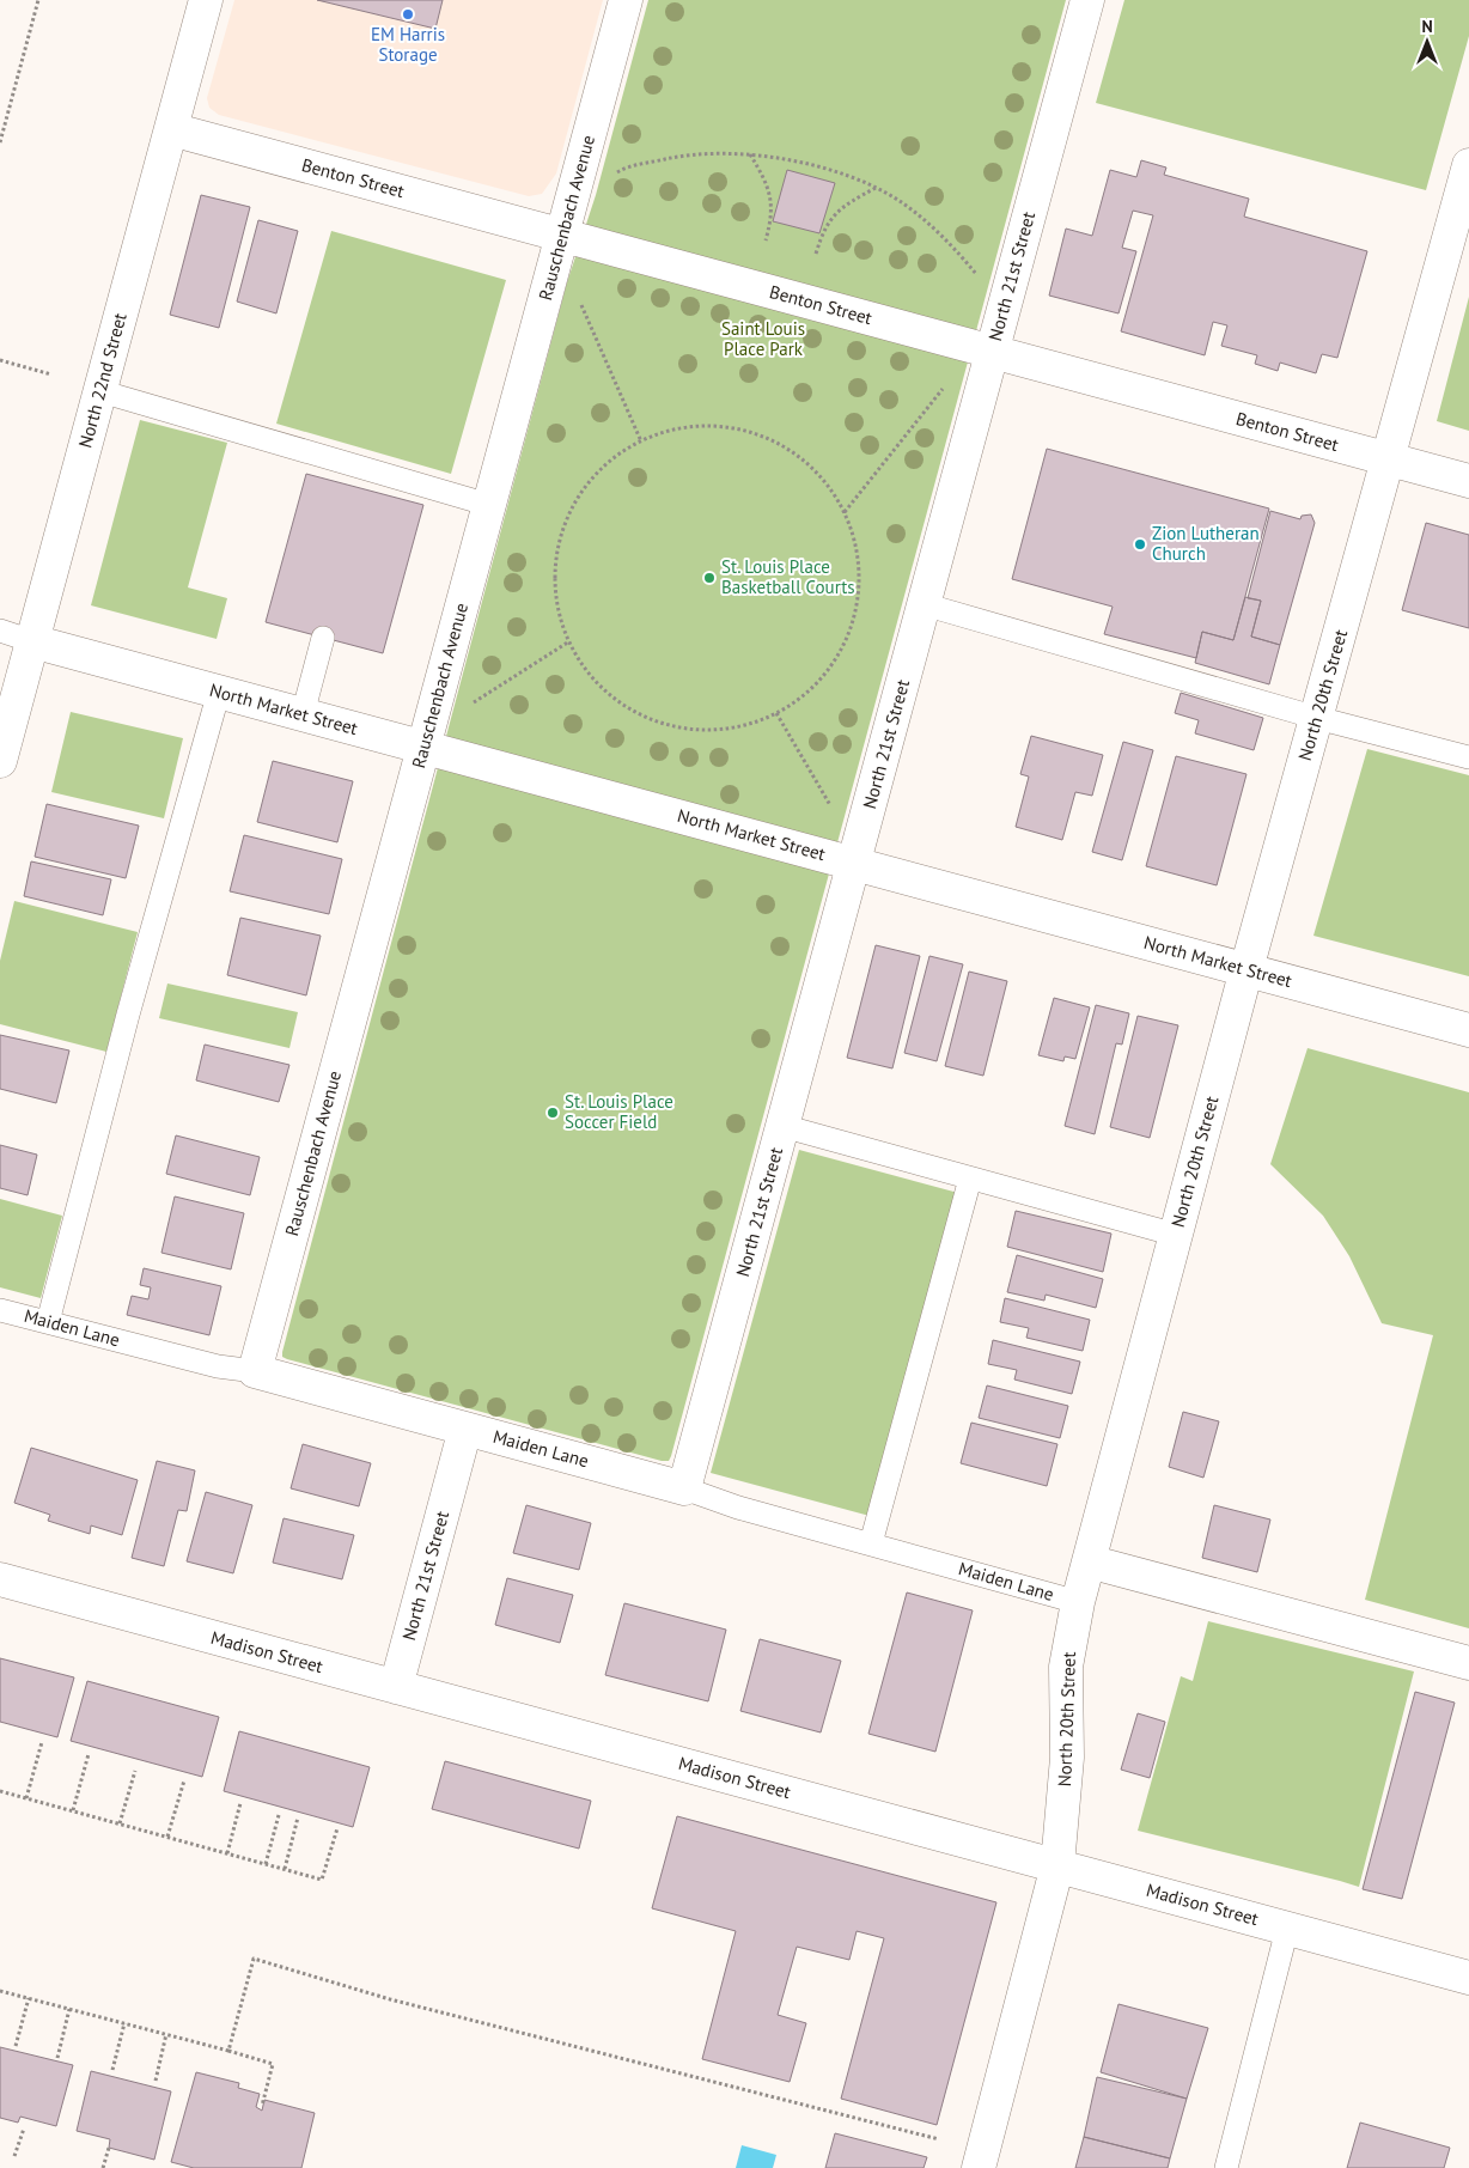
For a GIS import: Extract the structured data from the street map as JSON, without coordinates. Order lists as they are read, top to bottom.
{
  "streets": {
    "street": [
      "Benton Street",
      "Rauschenbach Avenue",
      "North 21st Street",
      "North 22nd Street",
      "North 20th Street",
      "North Market Street",
      "Maiden Lane",
      "Madison Street"
    ]
  },
  "crossings": [
    ["Benton Street", "Rauschenbach Avenue"],
    ["Benton Street", "North 21st Street"],
    ["Benton Street", "North 22nd Street"],
    ["Benton Street", "North 20th Street"],
    ["Rauschenbach Avenue", "North Market Street"],
    ["Rauschenbach Avenue", "Maiden Lane"],
    ["North 21st Street", "North Market Street"],
    ["North 21st Street", "Maiden Lane"],
    ["North 21st Street", "Madison Street"],
    ["North 22nd Street", "North Market Street"],
    ["North 20th Street", "North Market Street"],
    ["North 20th Street", "Maiden Lane"],
    ["North 20th Street", "Madison Street"]
  ],
  "parks": ["Saint Louis Place Park"],
  "places": [
    "EM Harris Storage",
    "Zion Lutheran Church",
    "St. Louis Place Basketball Courts",
    "St. Louis Place Soccer Field"
  ],
  "north": "top"
}
